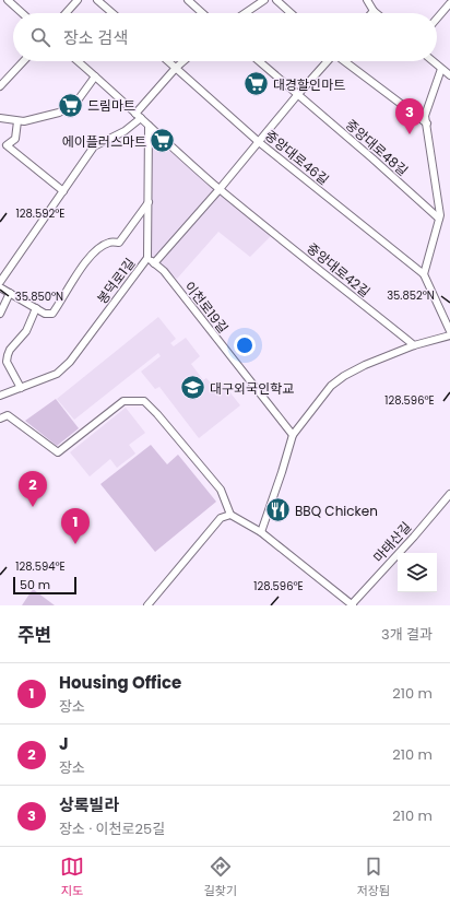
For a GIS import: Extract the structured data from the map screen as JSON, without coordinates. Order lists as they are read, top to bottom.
{
  "streets": {
    "street": [
      "중앙대로48길",
      "중앙대로46길",
      "중앙대로42길",
      "봉덕로1길",
      "이천로19길",
      "마태산길"
    ]
  },
  "crossings": [
    ["중앙대로42길", "봉덕로1길"],
    ["봉덕로1길", "이천로19길"]
  ],
  "places": {
    "supermarket": ["대경할인마트", "드림마트", "에이플러스마트"],
    "school or university": ["대구외국인학교"],
    "restaurant": ["BBQ Chicken"]
  },
  "scale_bar": "50 m",
  "page": {
    "search": "장소 검색",
    "pins": ["3", "2", "1"],
    "scale": "50 m",
    "heading": ["주변", "3개 결과"],
    "list": [
      {
        "mark": "1",
        "name": "Housing Office",
        "note": "장소",
        "value": "210 m"
      },
      {
        "mark": "2",
        "name": "J",
        "note": "장소",
        "value": "210 m"
      },
      {
        "mark": "3",
        "name": "상록빌라",
        "note": "장소 · 이천로25길",
        "value": "210 m"
      }
    ],
    "nav": ["지도", "길찾기", "저장됨"]
  },
  "coordinates": [
    "128.592°E",
    "35.852°N",
    "35.850°N",
    "128.596°E",
    "128.594°E"
  ]
}
